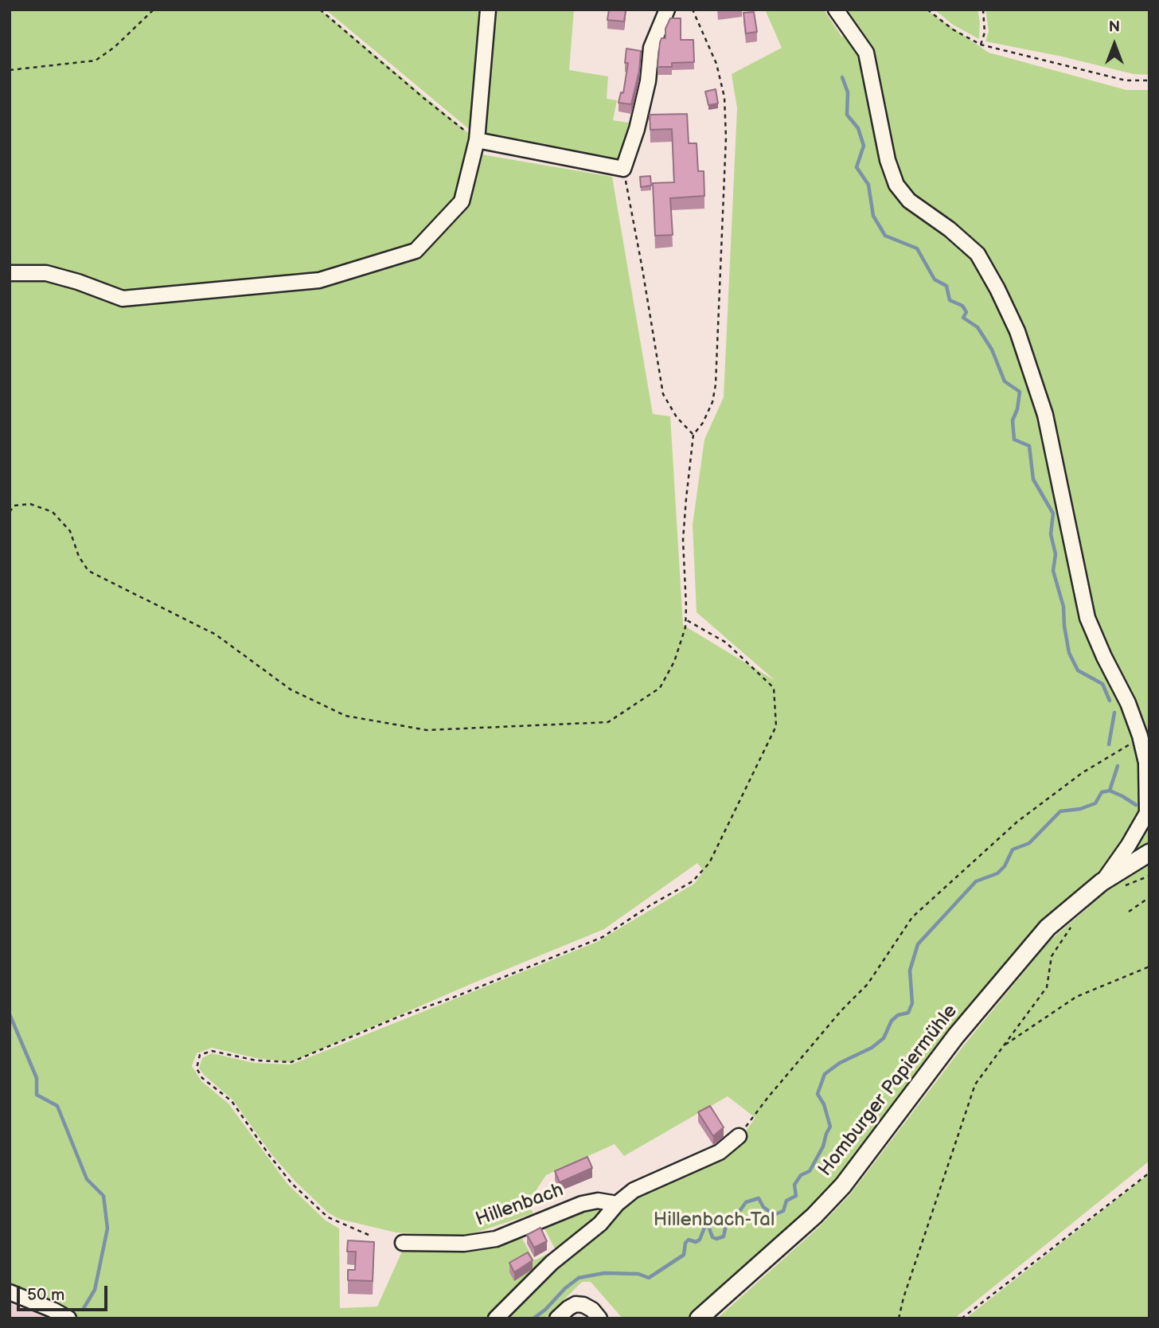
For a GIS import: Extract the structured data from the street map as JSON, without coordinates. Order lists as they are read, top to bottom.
{
  "streets": {
    "main road": ["Homburger Papiermühle"],
    "street": ["Hillenbach"]
  },
  "parks": ["Hillenbach-Tal"],
  "scale_bar": "50 m",
  "north": "top"
}
